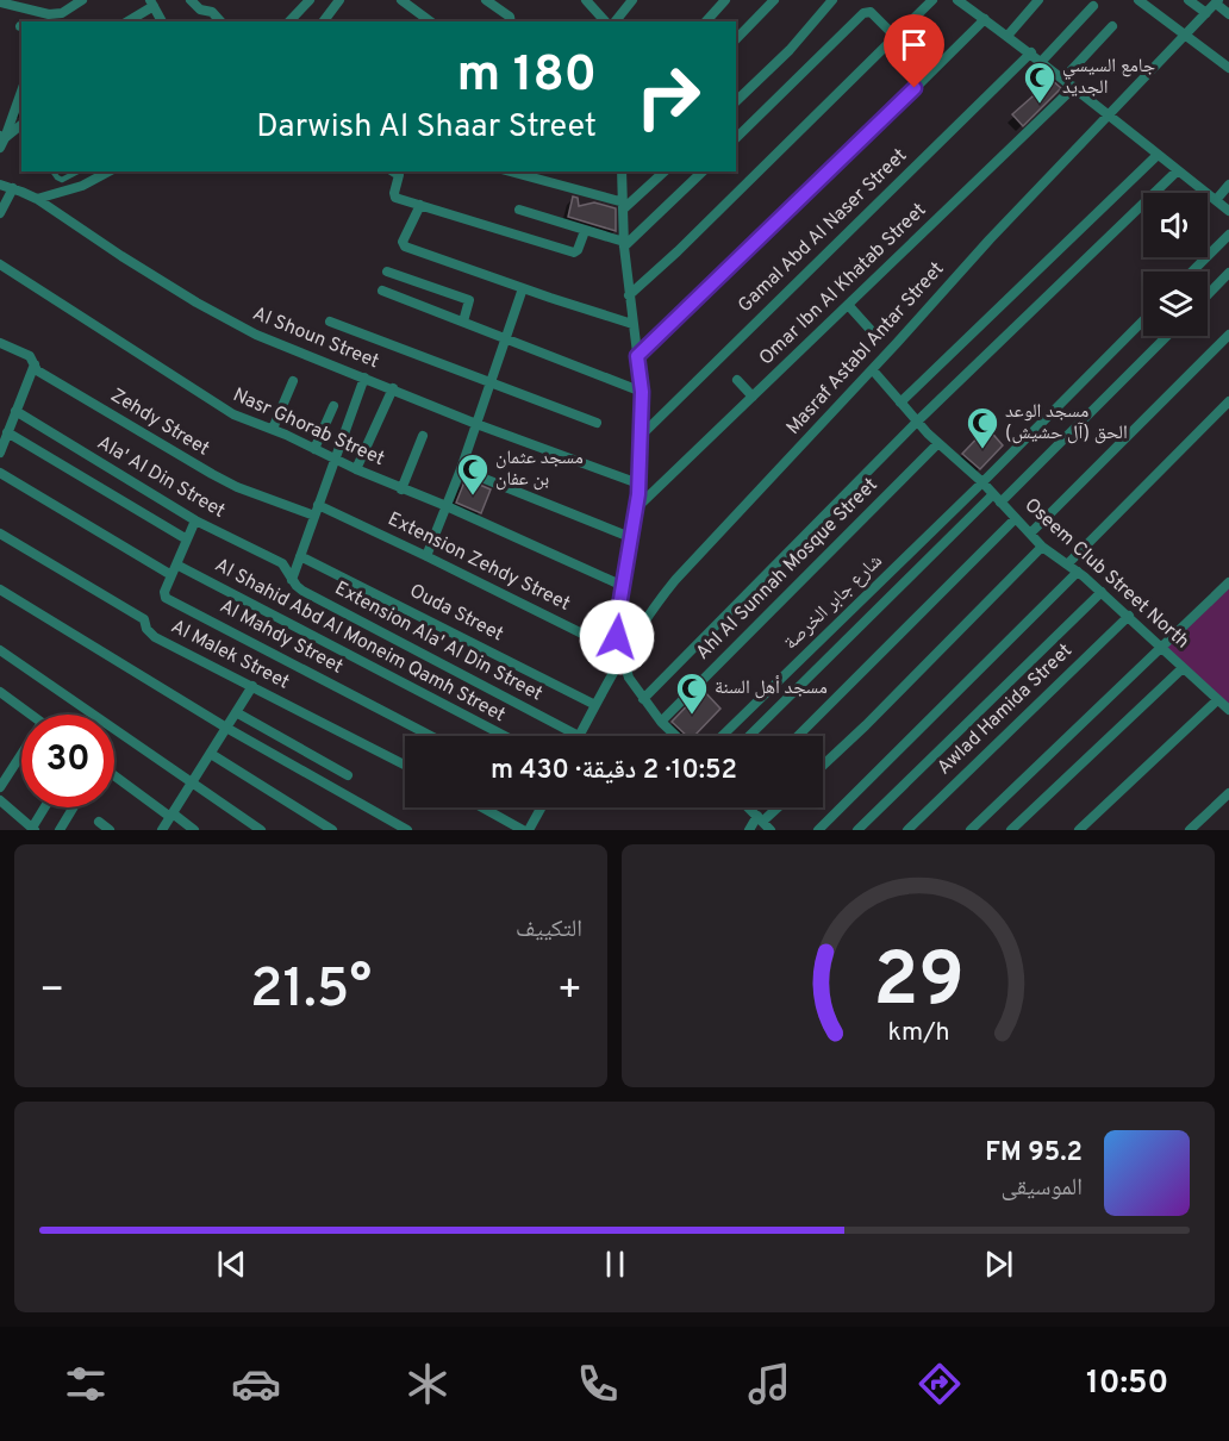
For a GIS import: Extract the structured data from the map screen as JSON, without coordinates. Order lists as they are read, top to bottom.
{
  "streets": {
    "street": [
      "Gamal Abd Al Naser Street",
      "Omar Ibn Al Khatab Street",
      "Al Shoun Street",
      "Masraf Astabl Antar Street",
      "Zehdy Street",
      "Nasr Ghorab Street",
      "Ala' Al Din Street",
      "Extension Zehdy Street",
      "Ahl Al Sunnah Mosque Street",
      "Oseem Club Street North",
      "شارع جابر الخرصة",
      "Ouda Street",
      "Al Mahdy Street",
      "Al Shahid Abd Al Moneim Qamh Street",
      "Extension Ala' Al Din Street",
      "Al Malek Street",
      "Awlad Hamida Street"
    ]
  },
  "crossings": [
    ["Masraf Astabl Antar Street", "Extension Zehdy Street"],
    ["Masraf Astabl Antar Street", "Oseem Club Street North"],
    ["Masraf Astabl Antar Street", "Ouda Street"],
    ["Masraf Astabl Antar Street", "Extension Ala' Al Din Street"],
    ["Zehdy Street", "Extension Zehdy Street"],
    ["Ala' Al Din Street", "Extension Ala' Al Din Street"],
    ["Ahl Al Sunnah Mosque Street", "Oseem Club Street North"],
    ["Oseem Club Street North", "شارع جابر الخرصة"],
    ["Oseem Club Street North", "Awlad Hamida Street"]
  ],
  "places": {
    "mosque": [
      "جامع السيسي الجديد",
      "مسجد الوعد الحق (آل حشيش)",
      "مسجد عثمان بن عفان",
      "مسجد أهل السنة"
    ]
  },
  "page": {
    "turn": ["180 m", "Darwish Al Shaar Street"],
    "limit": "30",
    "trip": "10:52 · 2 دقيقة · 430 m",
    "tile": "التكييف",
    "heat": ["−", "21.5°", "+"],
    "song": ["95.2 FM", "الموسيقى"],
    "tabs": "10:50",
    "gauge": ["29", "km/h"]
  }
}
